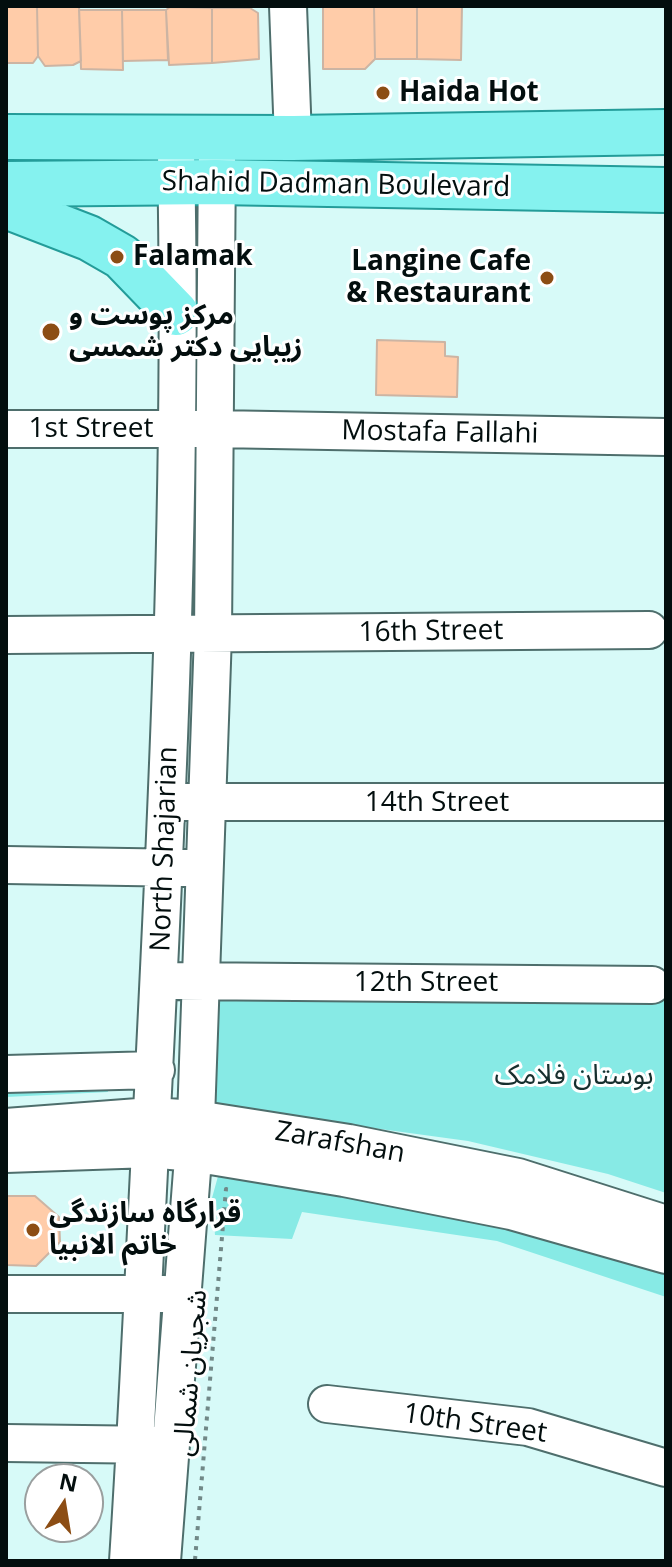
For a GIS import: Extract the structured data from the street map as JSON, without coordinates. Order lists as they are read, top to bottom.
{
  "streets": {
    "main road": ["Shahid Dadman Boulevard"],
    "street": [
      "1st Street",
      "Mostafa Fallahi",
      "16th Street",
      "14th Street",
      "North Shajarian",
      "12th Street",
      "Zarafshan",
      "10th Street"
    ],
    "path": ["شجریان شمالی"]
  },
  "crossings": [
    ["Shahid Dadman Boulevard", "North Shajarian"],
    ["1st Street", "Mostafa Fallahi"],
    ["1st Street", "North Shajarian"],
    ["Mostafa Fallahi", "North Shajarian"],
    ["16th Street", "North Shajarian"],
    ["14th Street", "North Shajarian"],
    ["North Shajarian", "12th Street"],
    ["North Shajarian", "Zarafshan"]
  ],
  "parks": ["بوستان فلامک"],
  "places": [
    "Haida Hot",
    "Falamak",
    "Langine Cafe & Restaurant",
    "مرکز پوست و زیبایی دکتر شمسی",
    "قرارگاه سازندگی خاتم الانبیا"
  ],
  "north": "top"
}
